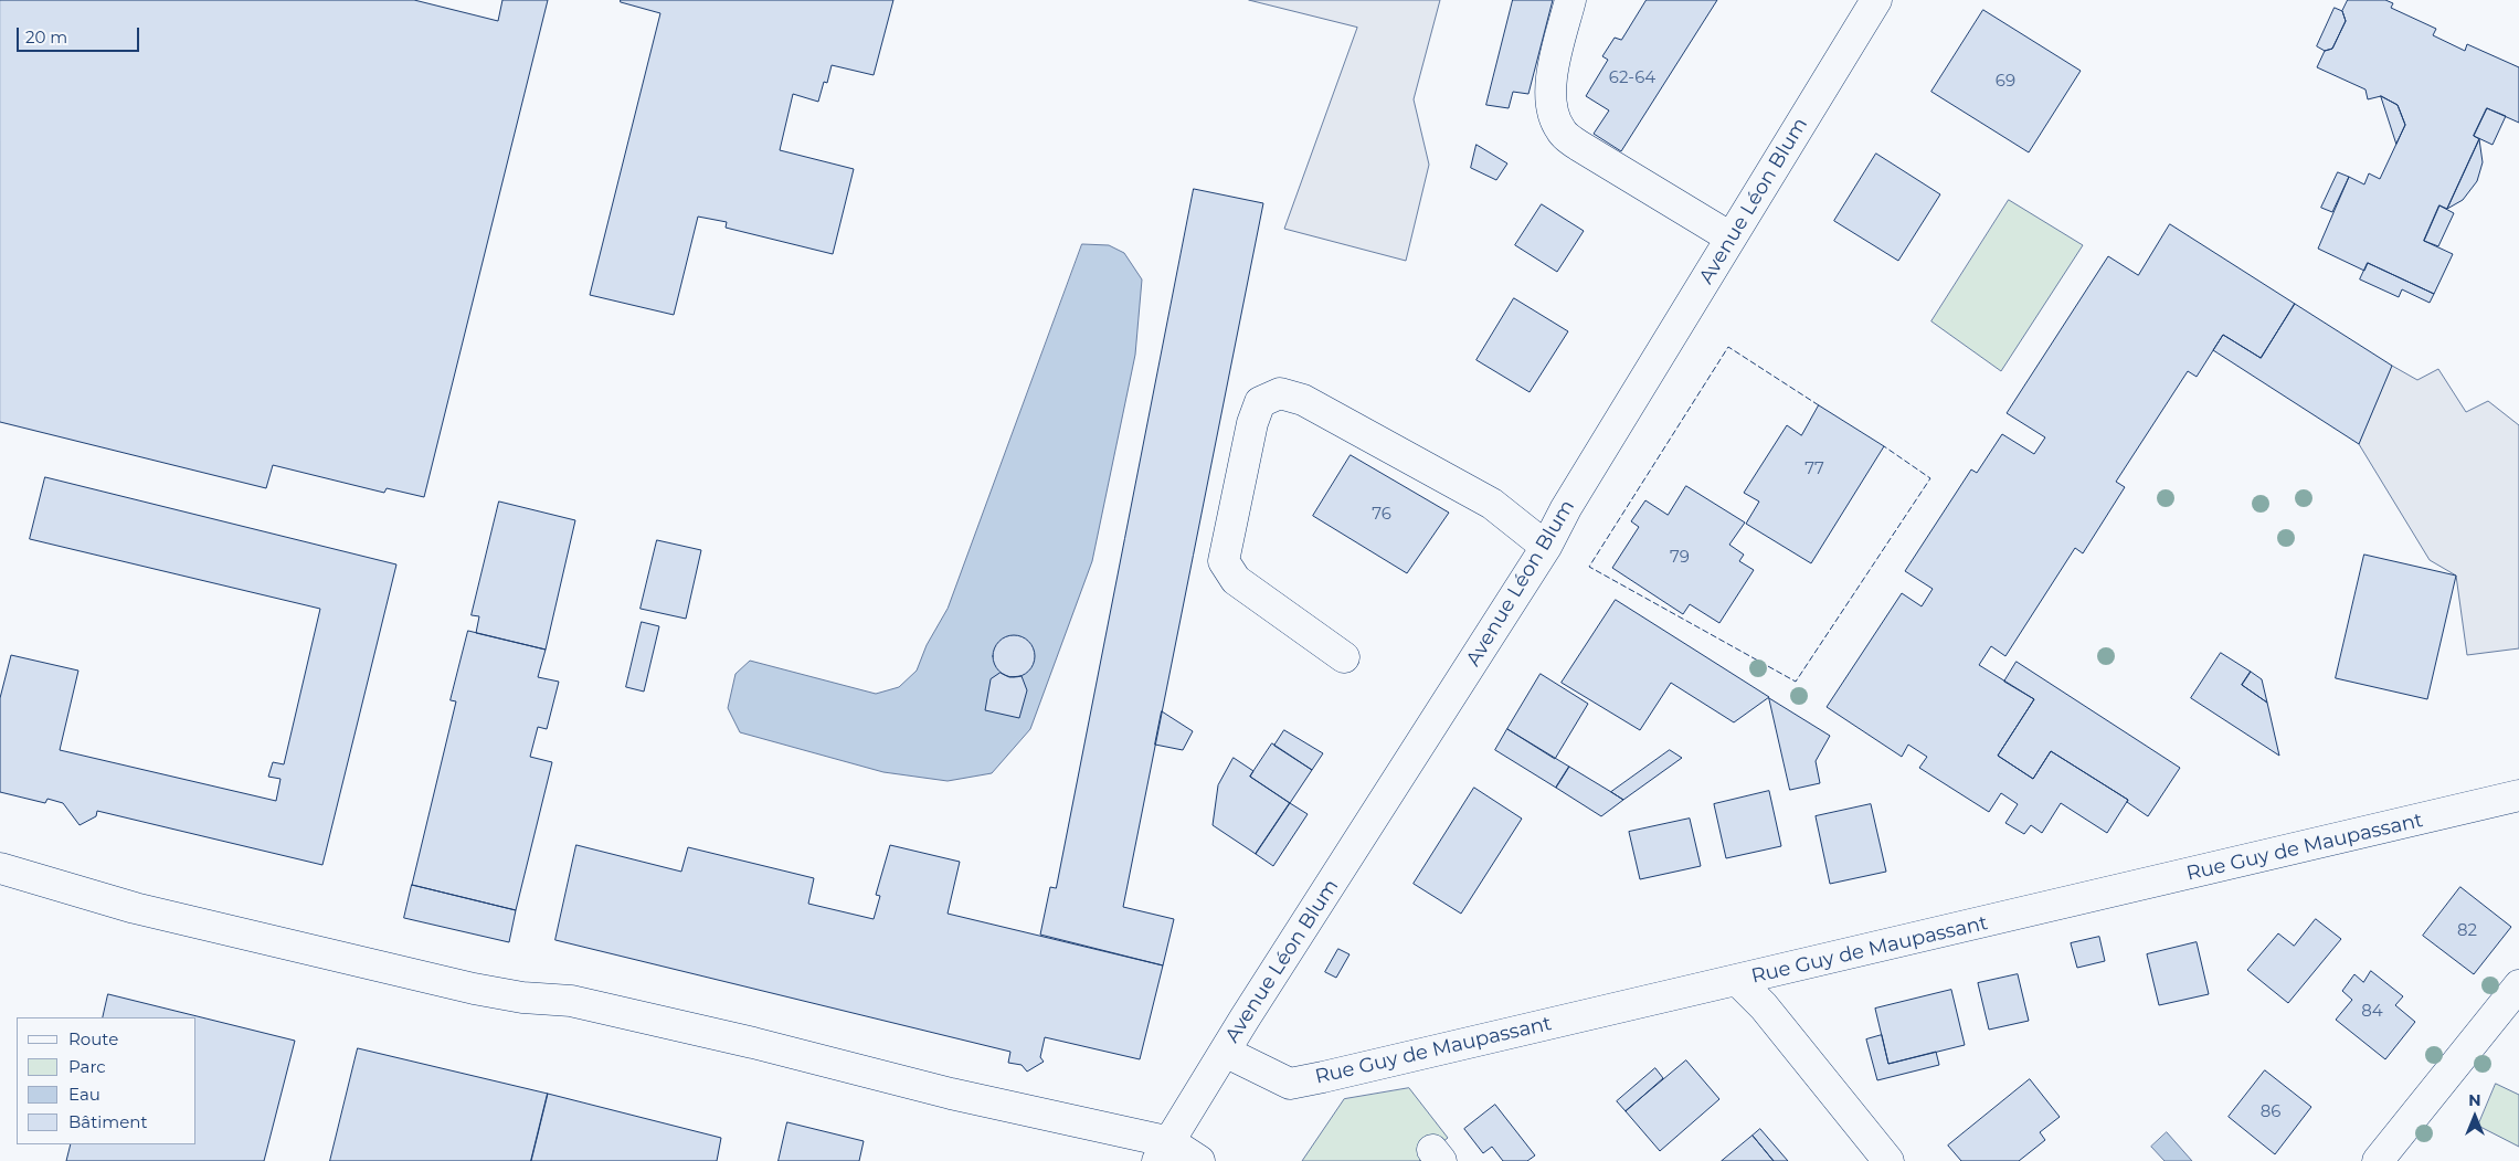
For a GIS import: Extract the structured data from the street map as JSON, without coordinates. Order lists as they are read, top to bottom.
{
  "streets": {
    "street": ["Avenue Léon Blum", "Rue Guy de Maupassant"]
  },
  "crossings": [
    ["Avenue Léon Blum", "Rue Guy de Maupassant"]
  ],
  "house_numbers": [
    "62-64",
    "69",
    "77",
    "76",
    "79",
    "82",
    "84",
    "86"
  ],
  "legend": [
    "Route",
    "Parc",
    "Eau",
    "Bâtiment"
  ],
  "scale_bar": "20 m",
  "north": "top"
}
